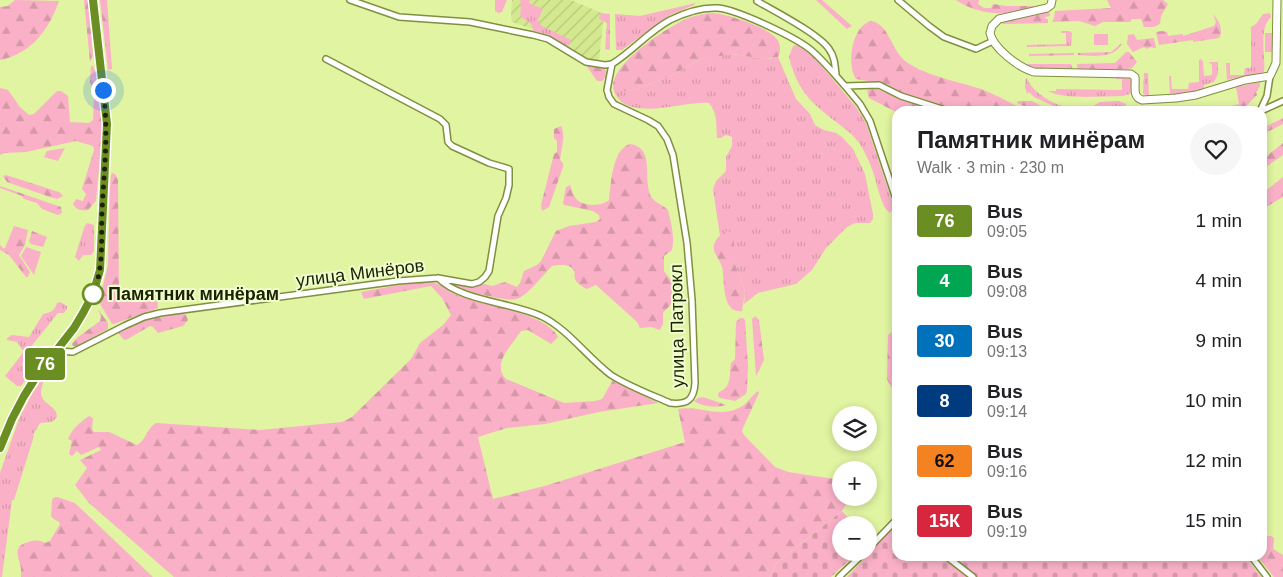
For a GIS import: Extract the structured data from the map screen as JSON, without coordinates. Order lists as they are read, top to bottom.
{
  "streets": {
    "street": ["улица Минёров", "улица Патрокл"]
  },
  "crossings": [
    ["улица Минёров", "улица Патрокл"]
  ],
  "places": ["Памятник минёрам"],
  "lines": ["bus line 76"],
  "page": {
    "on_map": "76",
    "heading": ["Памятник минёрам", "Walk · 3 min · 230 m"],
    "list": [
      {
        "mark": "76",
        "name": "Bus",
        "note": "09:05",
        "value": "1 min"
      },
      {
        "mark": "4",
        "name": "Bus",
        "note": "09:08",
        "value": "4 min"
      },
      {
        "mark": "30",
        "name": "Bus",
        "note": "09:13",
        "value": "9 min"
      },
      {
        "mark": "8",
        "name": "Bus",
        "note": "09:14",
        "value": "10 min"
      },
      {
        "mark": "62",
        "name": "Bus",
        "note": "09:16",
        "value": "12 min"
      },
      {
        "mark": "15К",
        "name": "Bus",
        "note": "09:19",
        "value": "15 min"
      }
    ],
    "map_buttons": ["+", "−"]
  }
}
